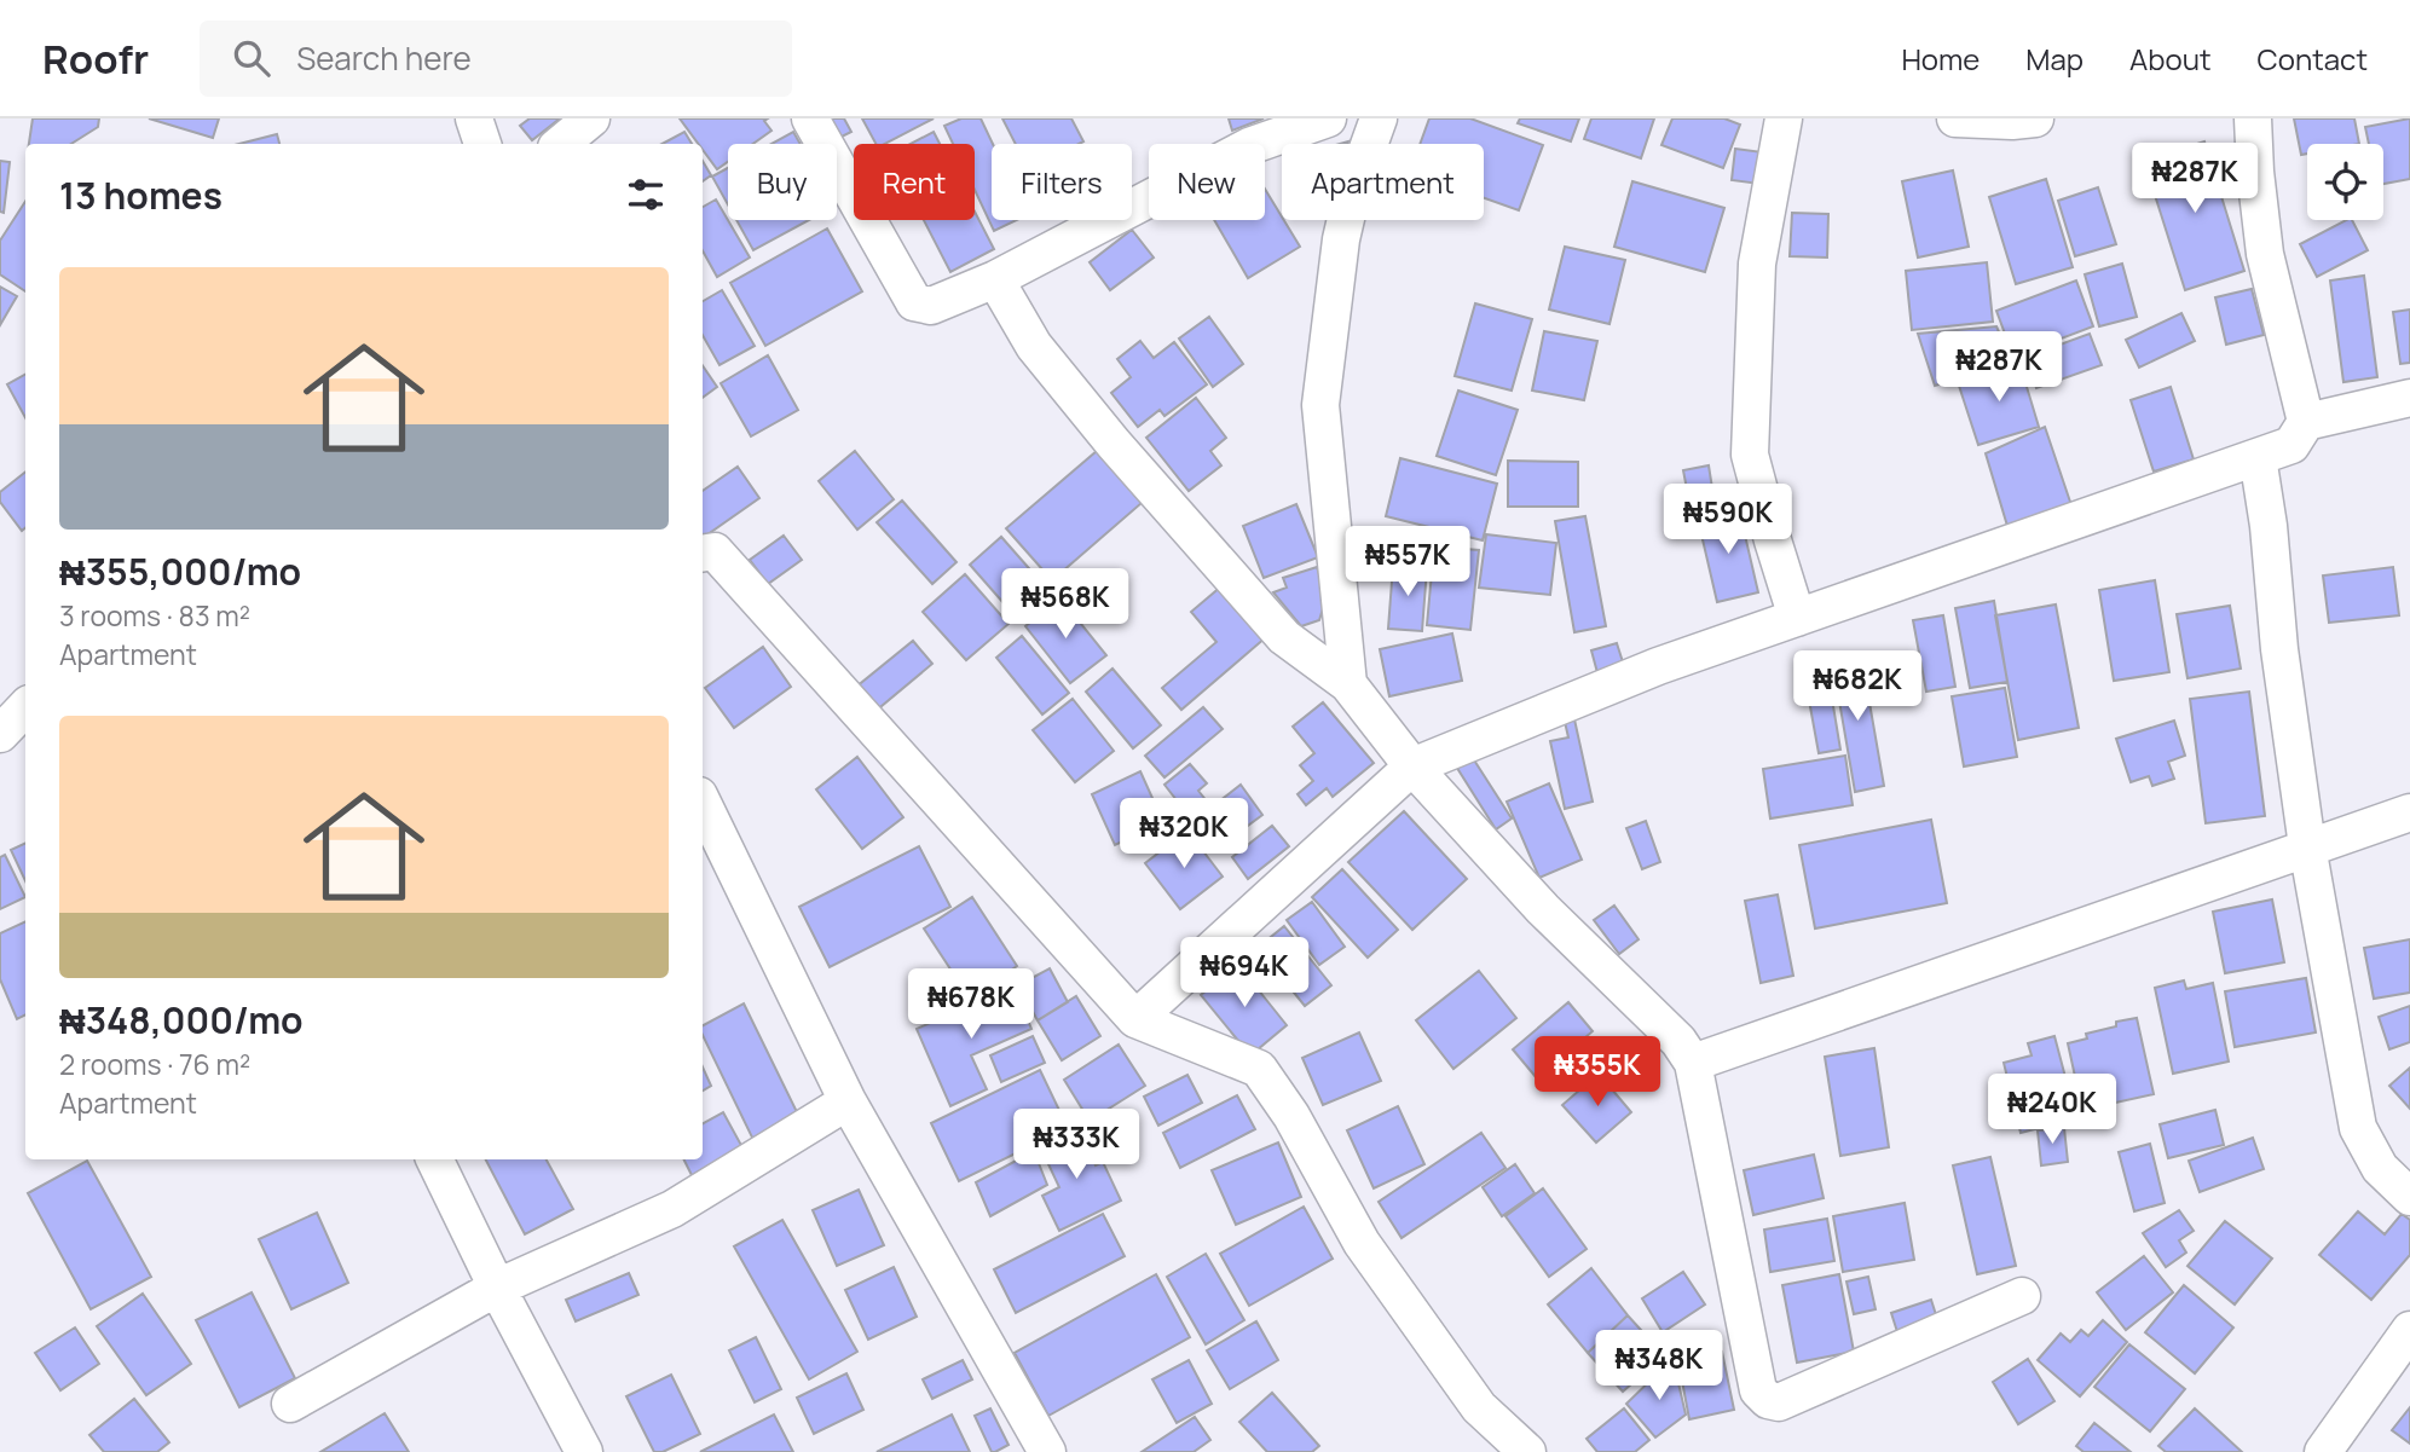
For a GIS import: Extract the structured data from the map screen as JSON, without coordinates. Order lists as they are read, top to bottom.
{
  "page": {
    "header": "Roofr",
    "search": "Search here",
    "nav": [
      "Home",
      "Map",
      "About",
      "Contact"
    ],
    "price": [
      "₦287K",
      "₦287K",
      "₦590K",
      "₦557K",
      "₦568K",
      "₦682K",
      "₦320K",
      "₦694K",
      "₦678K",
      "₦355K",
      "₦240K",
      "₦333K",
      "₦348K"
    ],
    "chip": [
      "Buy",
      "Rent",
      "Filters",
      "New",
      "Apartment"
    ],
    "heading": "13 homes",
    "list": [
      {
        "name": "₦355,000/mo",
        "note": "3 rooms · 83 m² · Apartment"
      },
      {
        "name": "₦348,000/mo",
        "note": "2 rooms · 76 m² · Apartment"
      }
    ]
  }
}
